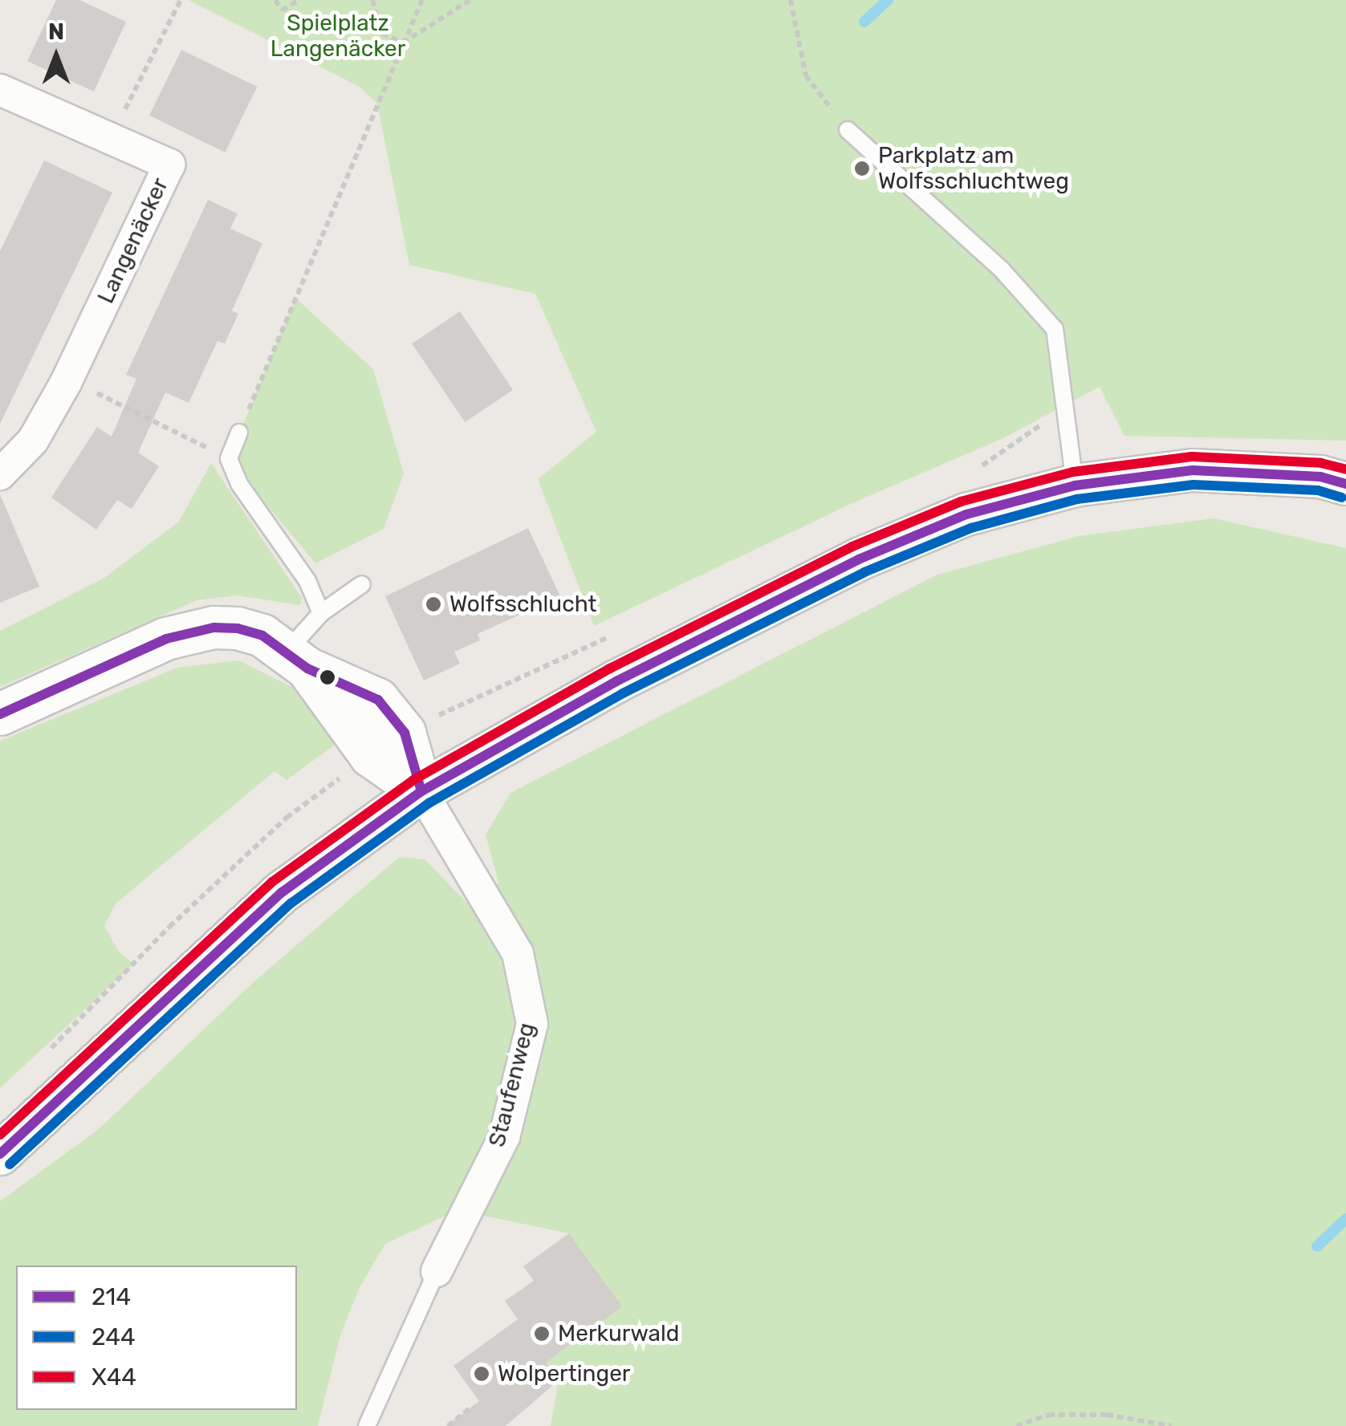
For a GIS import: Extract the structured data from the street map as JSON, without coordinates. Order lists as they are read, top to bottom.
{
  "streets": {
    "street": ["Langenäcker", "Staufenweg"]
  },
  "parks": ["Spielplatz Langenäcker"],
  "places": [
    "Parkplatz am Wolfsschluchtweg",
    "Wolfsschlucht",
    "Merkurwald",
    "Wolpertinger"
  ],
  "lines": ["transit line X44", "transit line 214", "transit line 244"],
  "legend": ["214", "244", "X44"],
  "north": "top"
}
